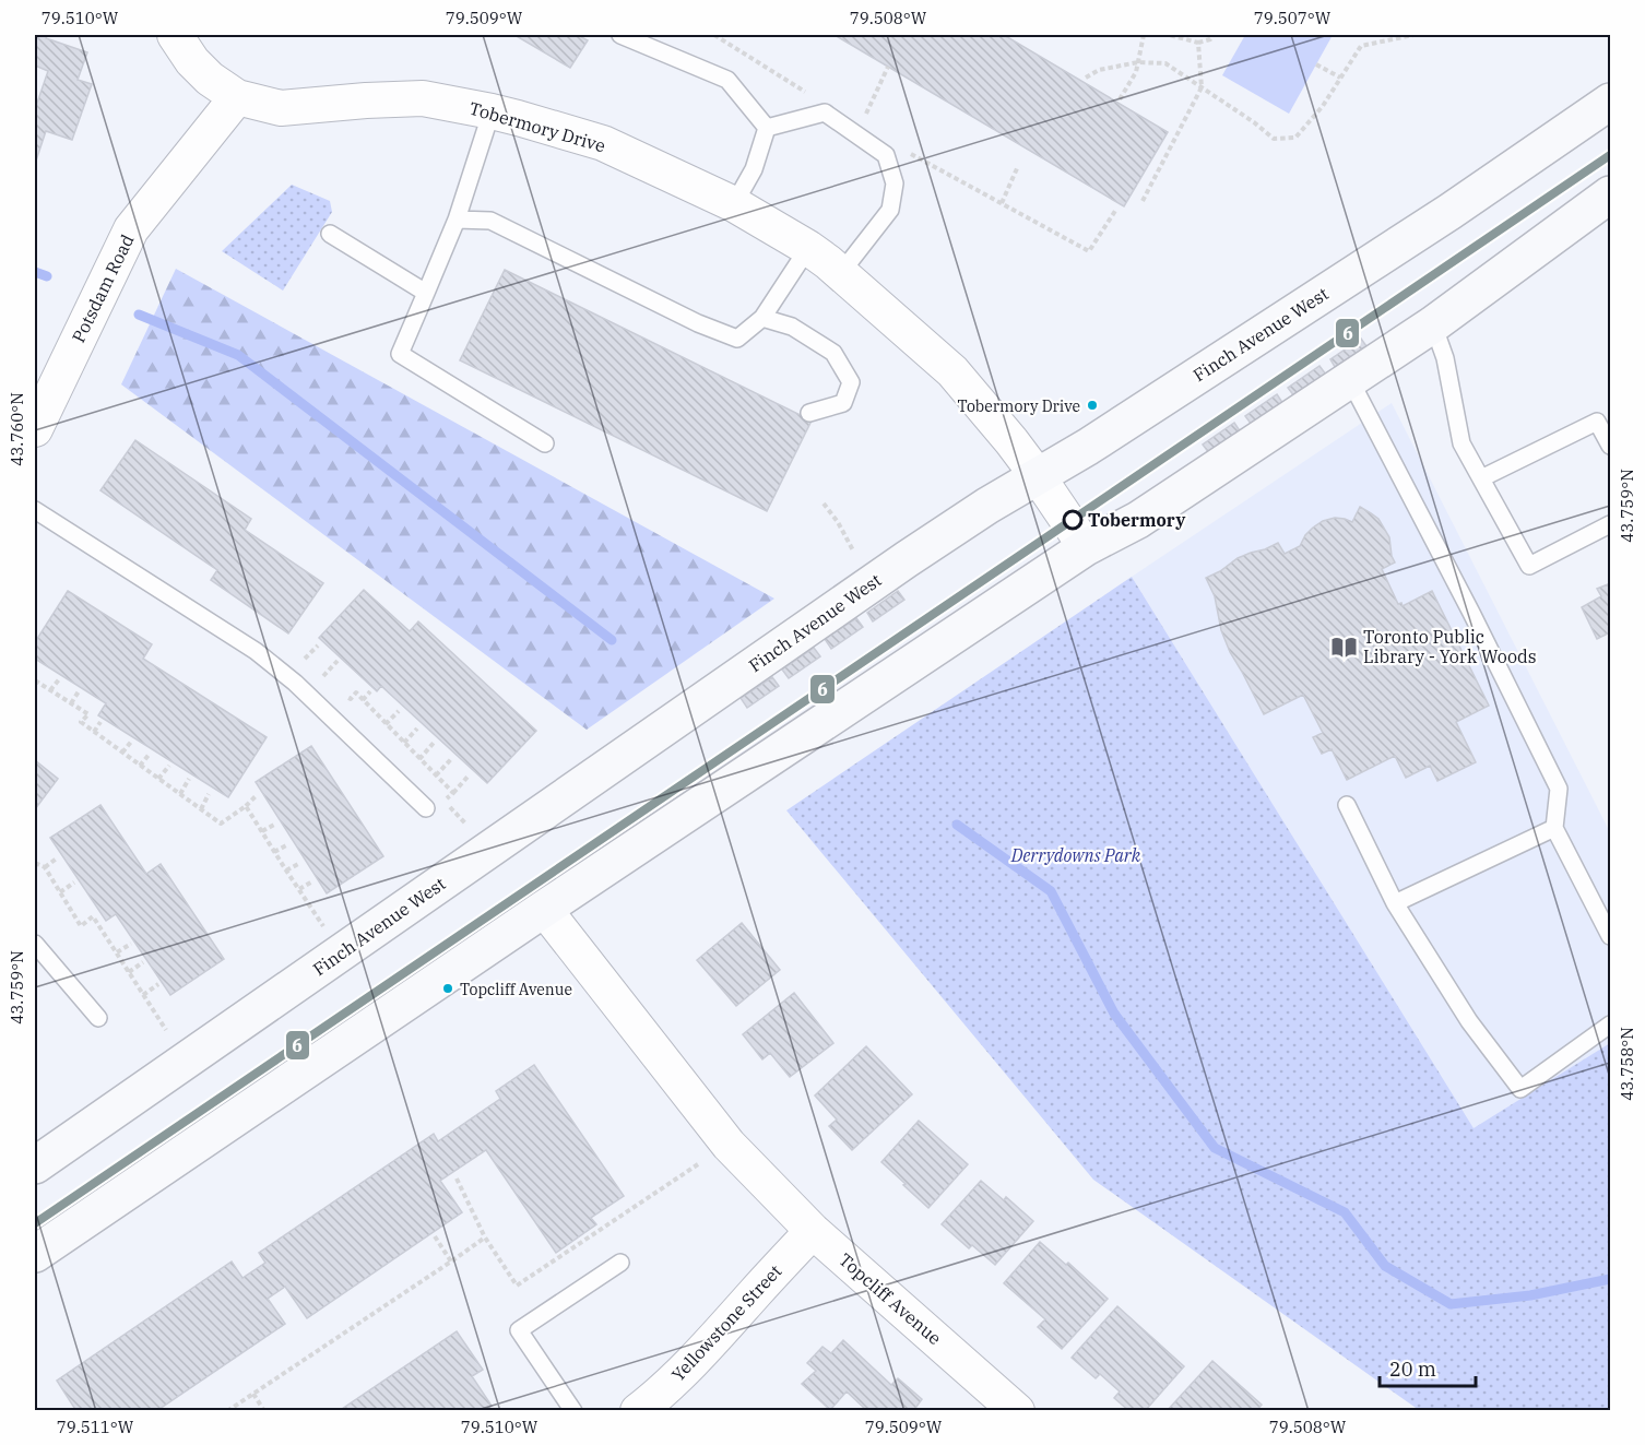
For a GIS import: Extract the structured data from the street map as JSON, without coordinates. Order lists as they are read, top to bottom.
{
  "streets": {
    "main road": ["Finch Avenue West"],
    "street": [
      "Tobermory Drive",
      "Potsdam Road",
      "Topcliff Avenue",
      "Yellowstone Street"
    ]
  },
  "crossings": [
    ["Tobermory Drive", "Potsdam Road"],
    ["Tobermory Drive", "Finch Avenue West"],
    ["Topcliff Avenue", "Yellowstone Street"]
  ],
  "parks": ["Derrydowns Park"],
  "places": {
    "other": ["Tobermory Drive", "Tobermory", "Topcliff Avenue"],
    "library": ["Toronto Public Library - York Woods"]
  },
  "lines": ["transit line 6"],
  "scale_bar": "20 m",
  "coordinates": [
    "79.510°W",
    "79.509°W",
    "79.508°W",
    "79.507°W",
    "43.760°N",
    "43.759°N",
    "43.758°N",
    "79.511°W"
  ]
}
